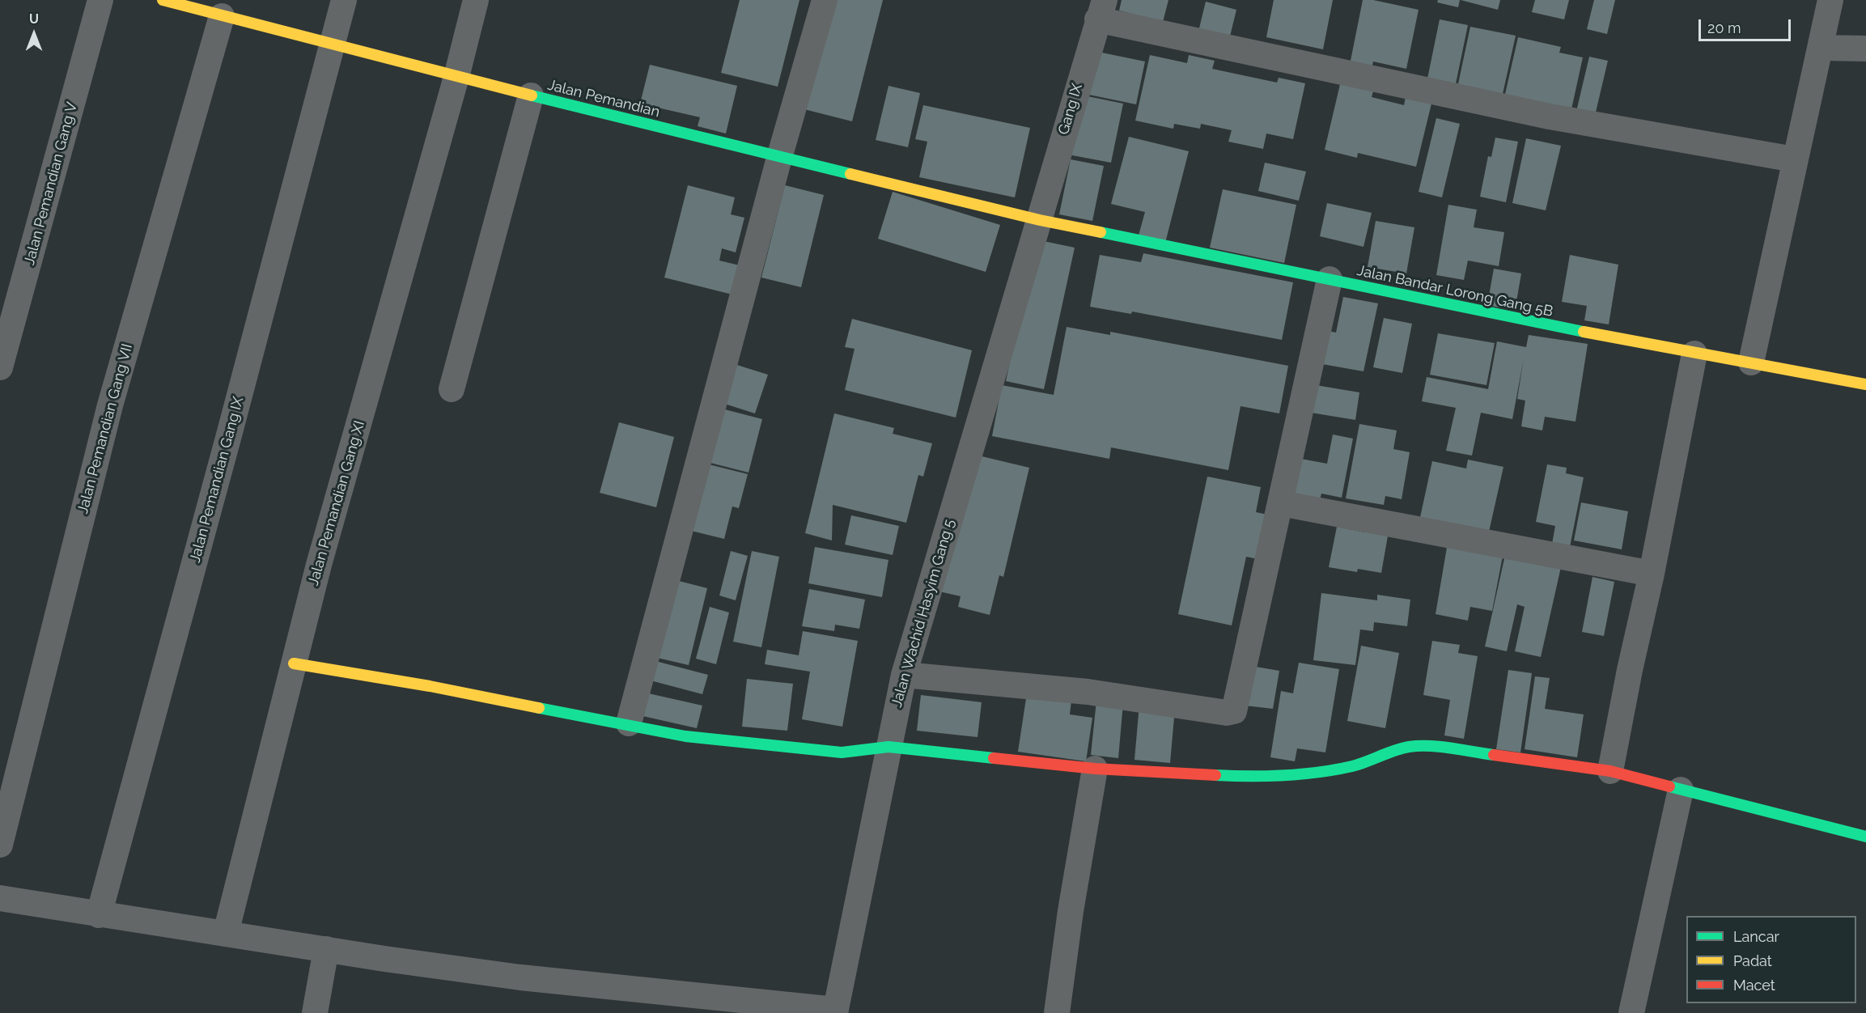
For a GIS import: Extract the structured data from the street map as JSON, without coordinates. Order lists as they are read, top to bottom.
{
  "streets": {
    "street": [
      "Jalan Pemandian",
      "Gang IX",
      "Jalan Pemandian Gang V",
      "Jalan Bandar Lorong Gang 5B",
      "Jalan Pemandian Gang VII",
      "Jalan Pemandian Gang IX",
      "Jalan Pemandian Gang XI",
      "Jalan Wachid Hasyim Gang 5"
    ]
  },
  "crossings": [
    ["Jalan Pemandian", "Gang IX"],
    ["Jalan Pemandian", "Jalan Bandar Lorong Gang 5B"],
    ["Jalan Pemandian", "Jalan Pemandian Gang VII"],
    ["Jalan Pemandian", "Jalan Pemandian Gang IX"],
    ["Jalan Pemandian", "Jalan Pemandian Gang XI"],
    ["Jalan Pemandian", "Jalan Wachid Hasyim Gang 5"],
    ["Gang IX", "Jalan Bandar Lorong Gang 5B"],
    ["Gang IX", "Jalan Wachid Hasyim Gang 5"],
    ["Jalan Bandar Lorong Gang 5B", "Jalan Wachid Hasyim Gang 5"]
  ],
  "legend": ["Lancar", "Padat", "Macet"],
  "scale_bar": "20 m",
  "north": "top"
}
